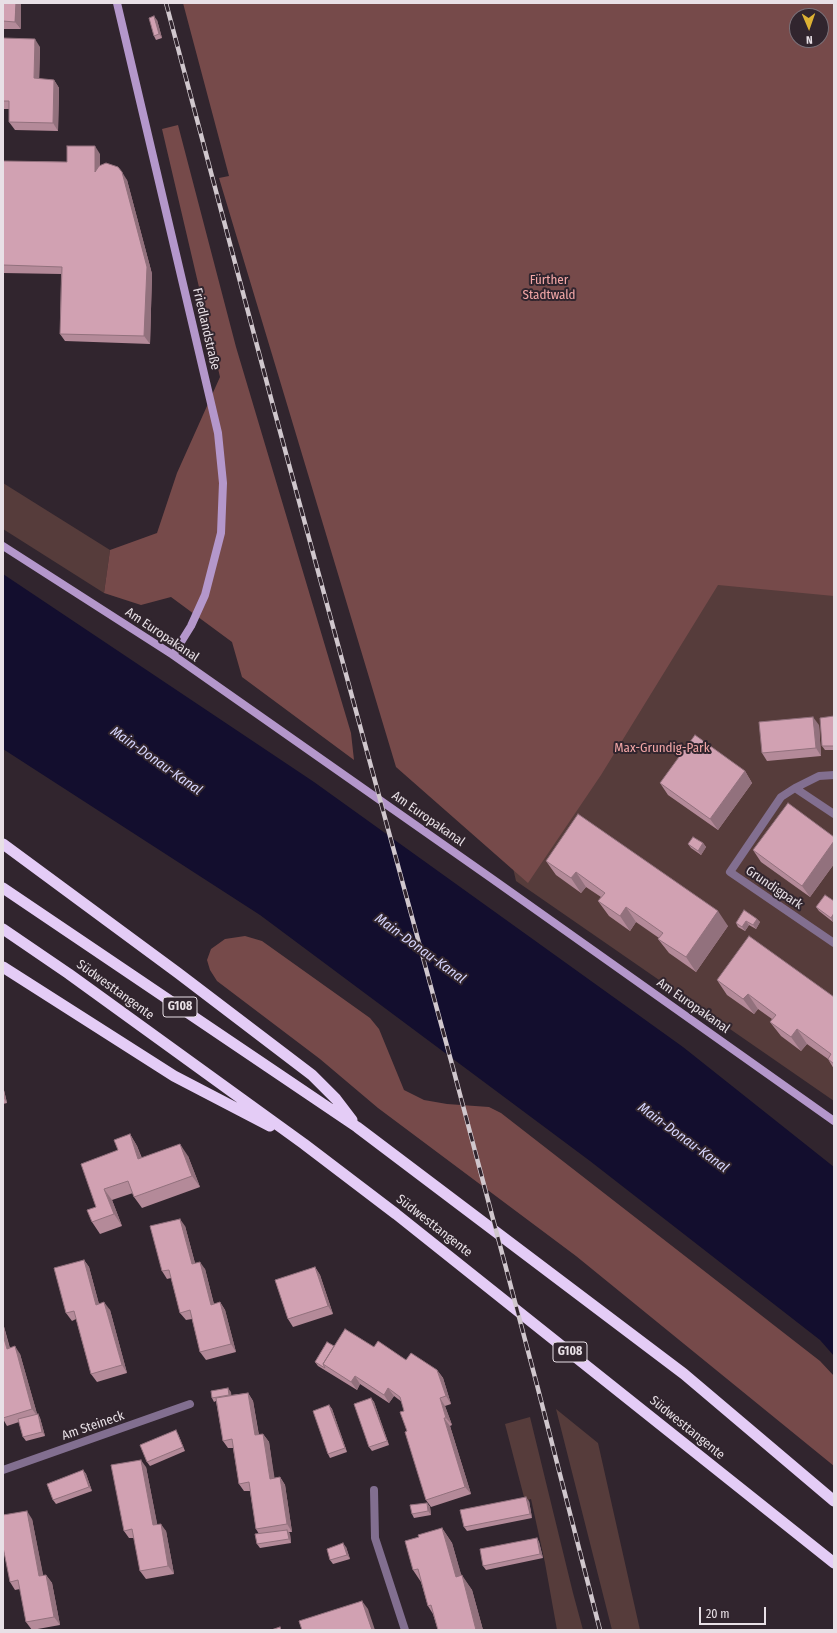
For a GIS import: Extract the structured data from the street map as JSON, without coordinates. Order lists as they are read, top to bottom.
{
  "streets": {
    "highway": ["Südwesttangente", "G108"],
    "main road": ["Friedlandstraße", "Am Europakanal"],
    "street": ["Grundigpark", "Am Steineck"]
  },
  "crossings": [
    ["Friedlandstraße", "Am Europakanal"]
  ],
  "water": ["Main-Donau-Kanal"],
  "parks": ["Fürther Stadtwald", "Max-Grundig-Park"],
  "scale_bar": "20 m",
  "north": "bottom"
}
